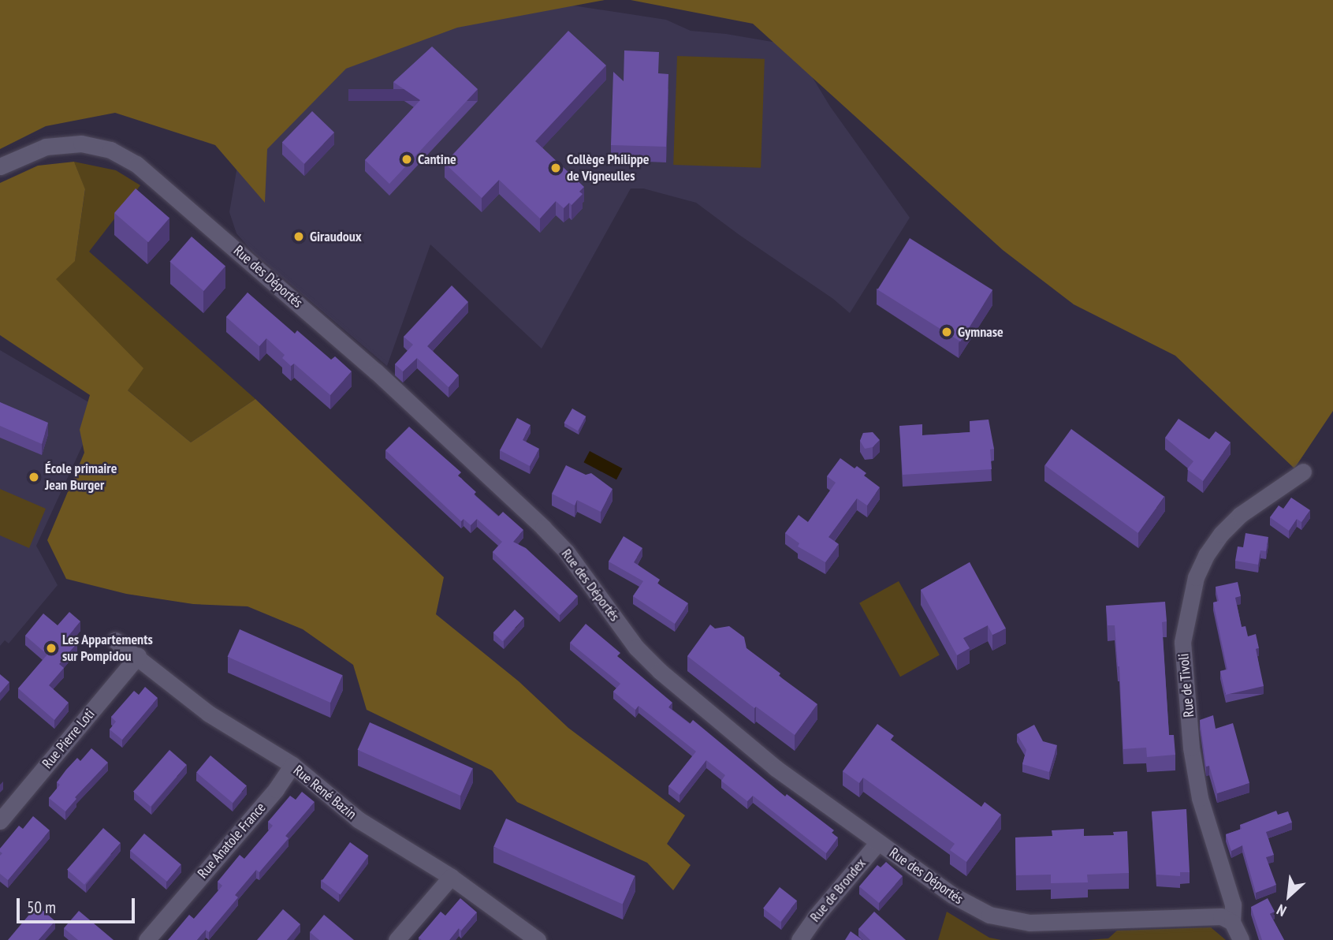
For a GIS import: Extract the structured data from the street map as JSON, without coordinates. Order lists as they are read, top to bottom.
{
  "streets": {
    "street": [
      "Rue des Déportés",
      "Rue de Tivoli",
      "Rue Pierre Loti",
      "Rue René Bazin",
      "Rue Anatole France",
      "Rue de Brondex"
    ]
  },
  "crossings": [
    ["Rue des Déportés", "Rue de Tivoli"],
    ["Rue des Déportés", "Rue de Brondex"],
    ["Rue Pierre Loti", "Rue René Bazin"],
    ["Rue René Bazin", "Rue Anatole France"]
  ],
  "places": [
    "Cantine",
    "Collège Philippe de Vigneulles",
    "Giraudoux",
    "Gymnase",
    "École primaire Jean Burger",
    "Les Appartements sur Pompidou"
  ],
  "scale_bar": "50 m",
  "north": "bottom left"
}
